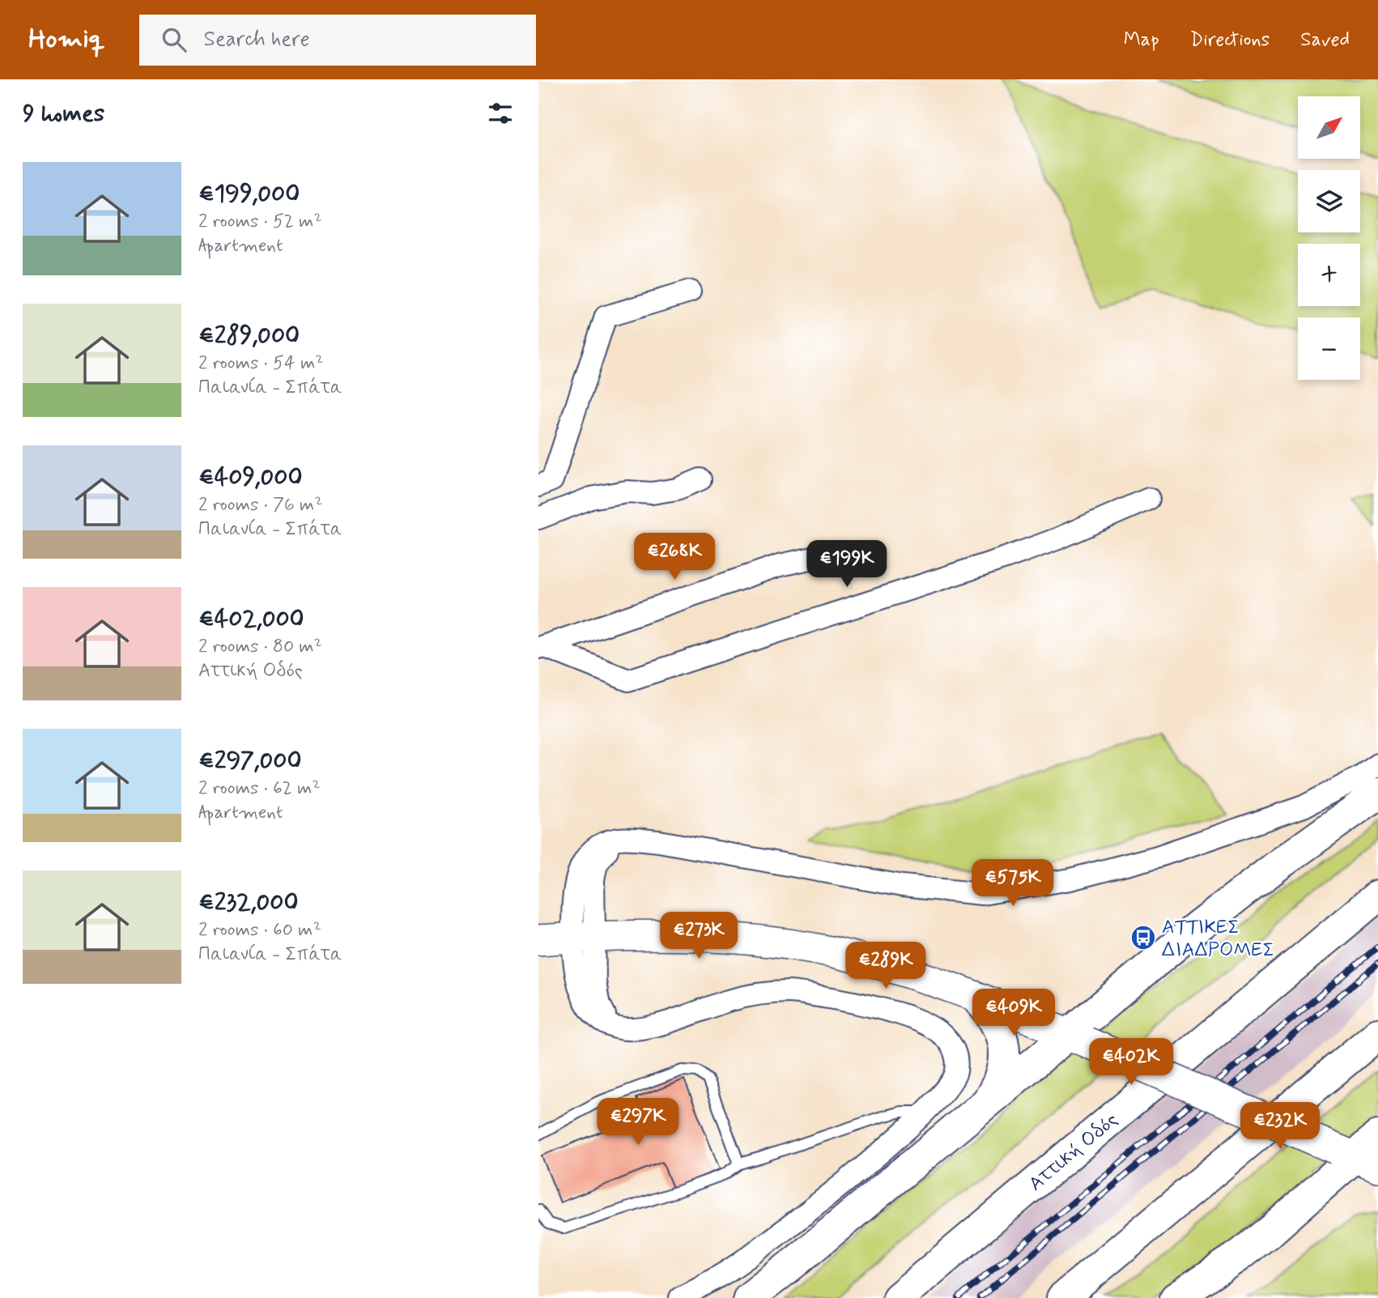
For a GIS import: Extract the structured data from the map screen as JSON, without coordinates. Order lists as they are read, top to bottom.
{
  "streets": {
    "highway": ["Αττική Οδός"]
  },
  "places": {
    "bus stop": ["ΑΤΤΙΚΕΣ ΔΙΑΔΡΟΜΕΣ"]
  },
  "north": "top right",
  "page": {
    "header": "Homiq",
    "search": "Search here",
    "nav": ["Map", "Directions", "Saved"],
    "heading": "9 homes",
    "map_buttons": ["+", "−"],
    "list": [
      {
        "name": "€199,000",
        "note": "2 rooms · 52 m² · Apartment"
      },
      {
        "name": "€289,000",
        "note": "2 rooms · 54 m² · Παιανία - Σπάτα"
      },
      {
        "name": "€409,000",
        "note": "2 rooms · 76 m² · Παιανία - Σπάτα"
      },
      {
        "name": "€402,000",
        "note": "2 rooms · 80 m² · Αττική Οδός"
      },
      {
        "name": "€297,000",
        "note": "2 rooms · 62 m² · Apartment"
      },
      {
        "name": "€232,000",
        "note": "2 rooms · 60 m² · Παιανία - Σπάτα"
      }
    ],
    "price": [
      "€268K",
      "€199K",
      "€575K",
      "€273K",
      "€289K",
      "€409K",
      "€402K",
      "€297K",
      "€232K"
    ]
  }
}
